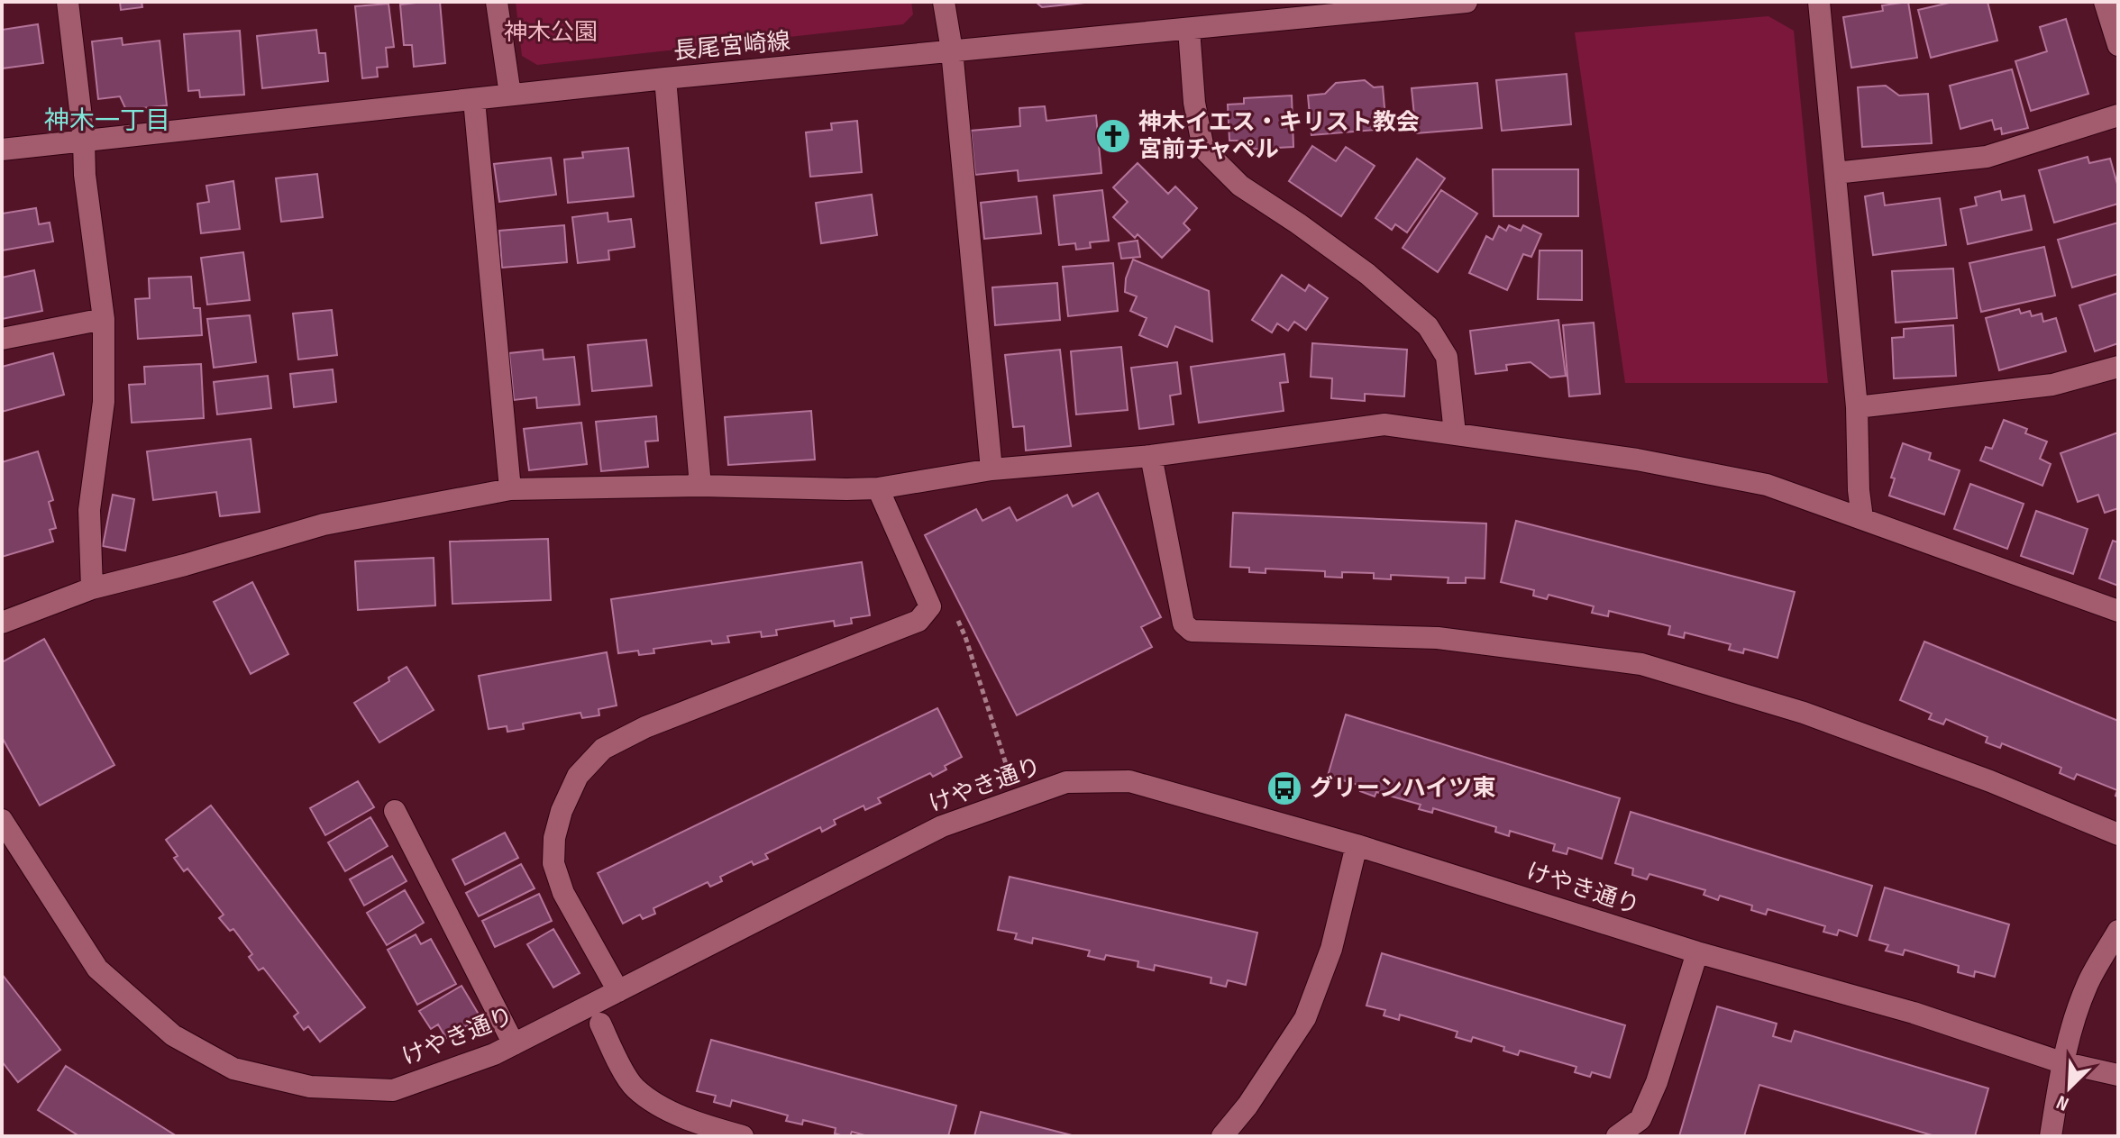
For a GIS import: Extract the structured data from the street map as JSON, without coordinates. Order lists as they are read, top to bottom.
{
  "streets": {
    "street": ["長尾宮崎線", "けやき通り"]
  },
  "districts": ["神木一丁目"],
  "parks": ["神木公園"],
  "places": {
    "church": ["神木イエス・キリスト教会 宮前チャペル"],
    "bus stop": ["グリーンハイツ東"]
  },
  "north": "bottom left"
}
